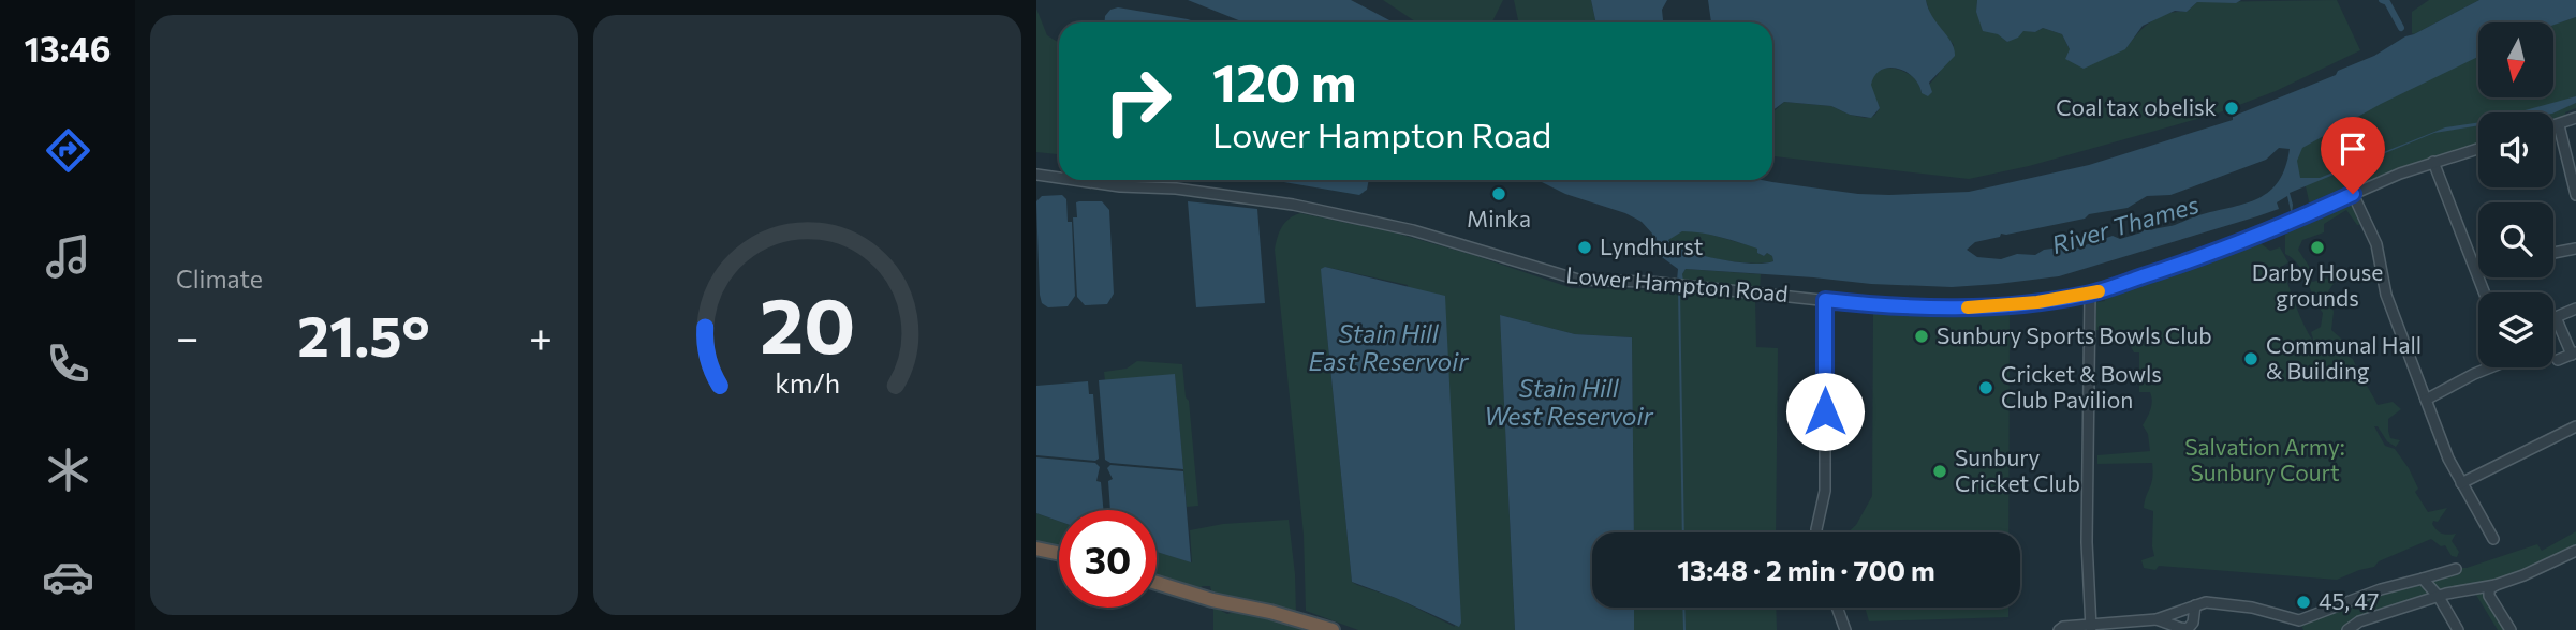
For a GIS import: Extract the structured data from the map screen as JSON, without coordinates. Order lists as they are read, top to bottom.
{
  "streets": {
    "street": ["Lower Hampton Road"]
  },
  "water": ["River Thames", "Stain Hill East Reservoir", "Stain Hill West Reservoir"],
  "parks": ["Salvation Army: Sunbury Court"],
  "places": [
    "Coal tax obelisk",
    "Minka",
    "Lyndhurst",
    "Darby House grounds",
    "Sunbury Sports Bowls Club",
    "Communal Hall & Building",
    "Cricket & Bowls Club Pavilion",
    "Sunbury Cricket Club",
    "45, 47"
  ],
  "north": "bottom",
  "page": {
    "tabs": "13:46",
    "tile": "Climate",
    "turn": ["120 m", "Lower Hampton Road"],
    "heat": ["−", "21.5°", "+"],
    "limit": "30",
    "trip": "13:48 · 2 min · 700 m",
    "gauge": ["20", "km/h"]
  }
}
